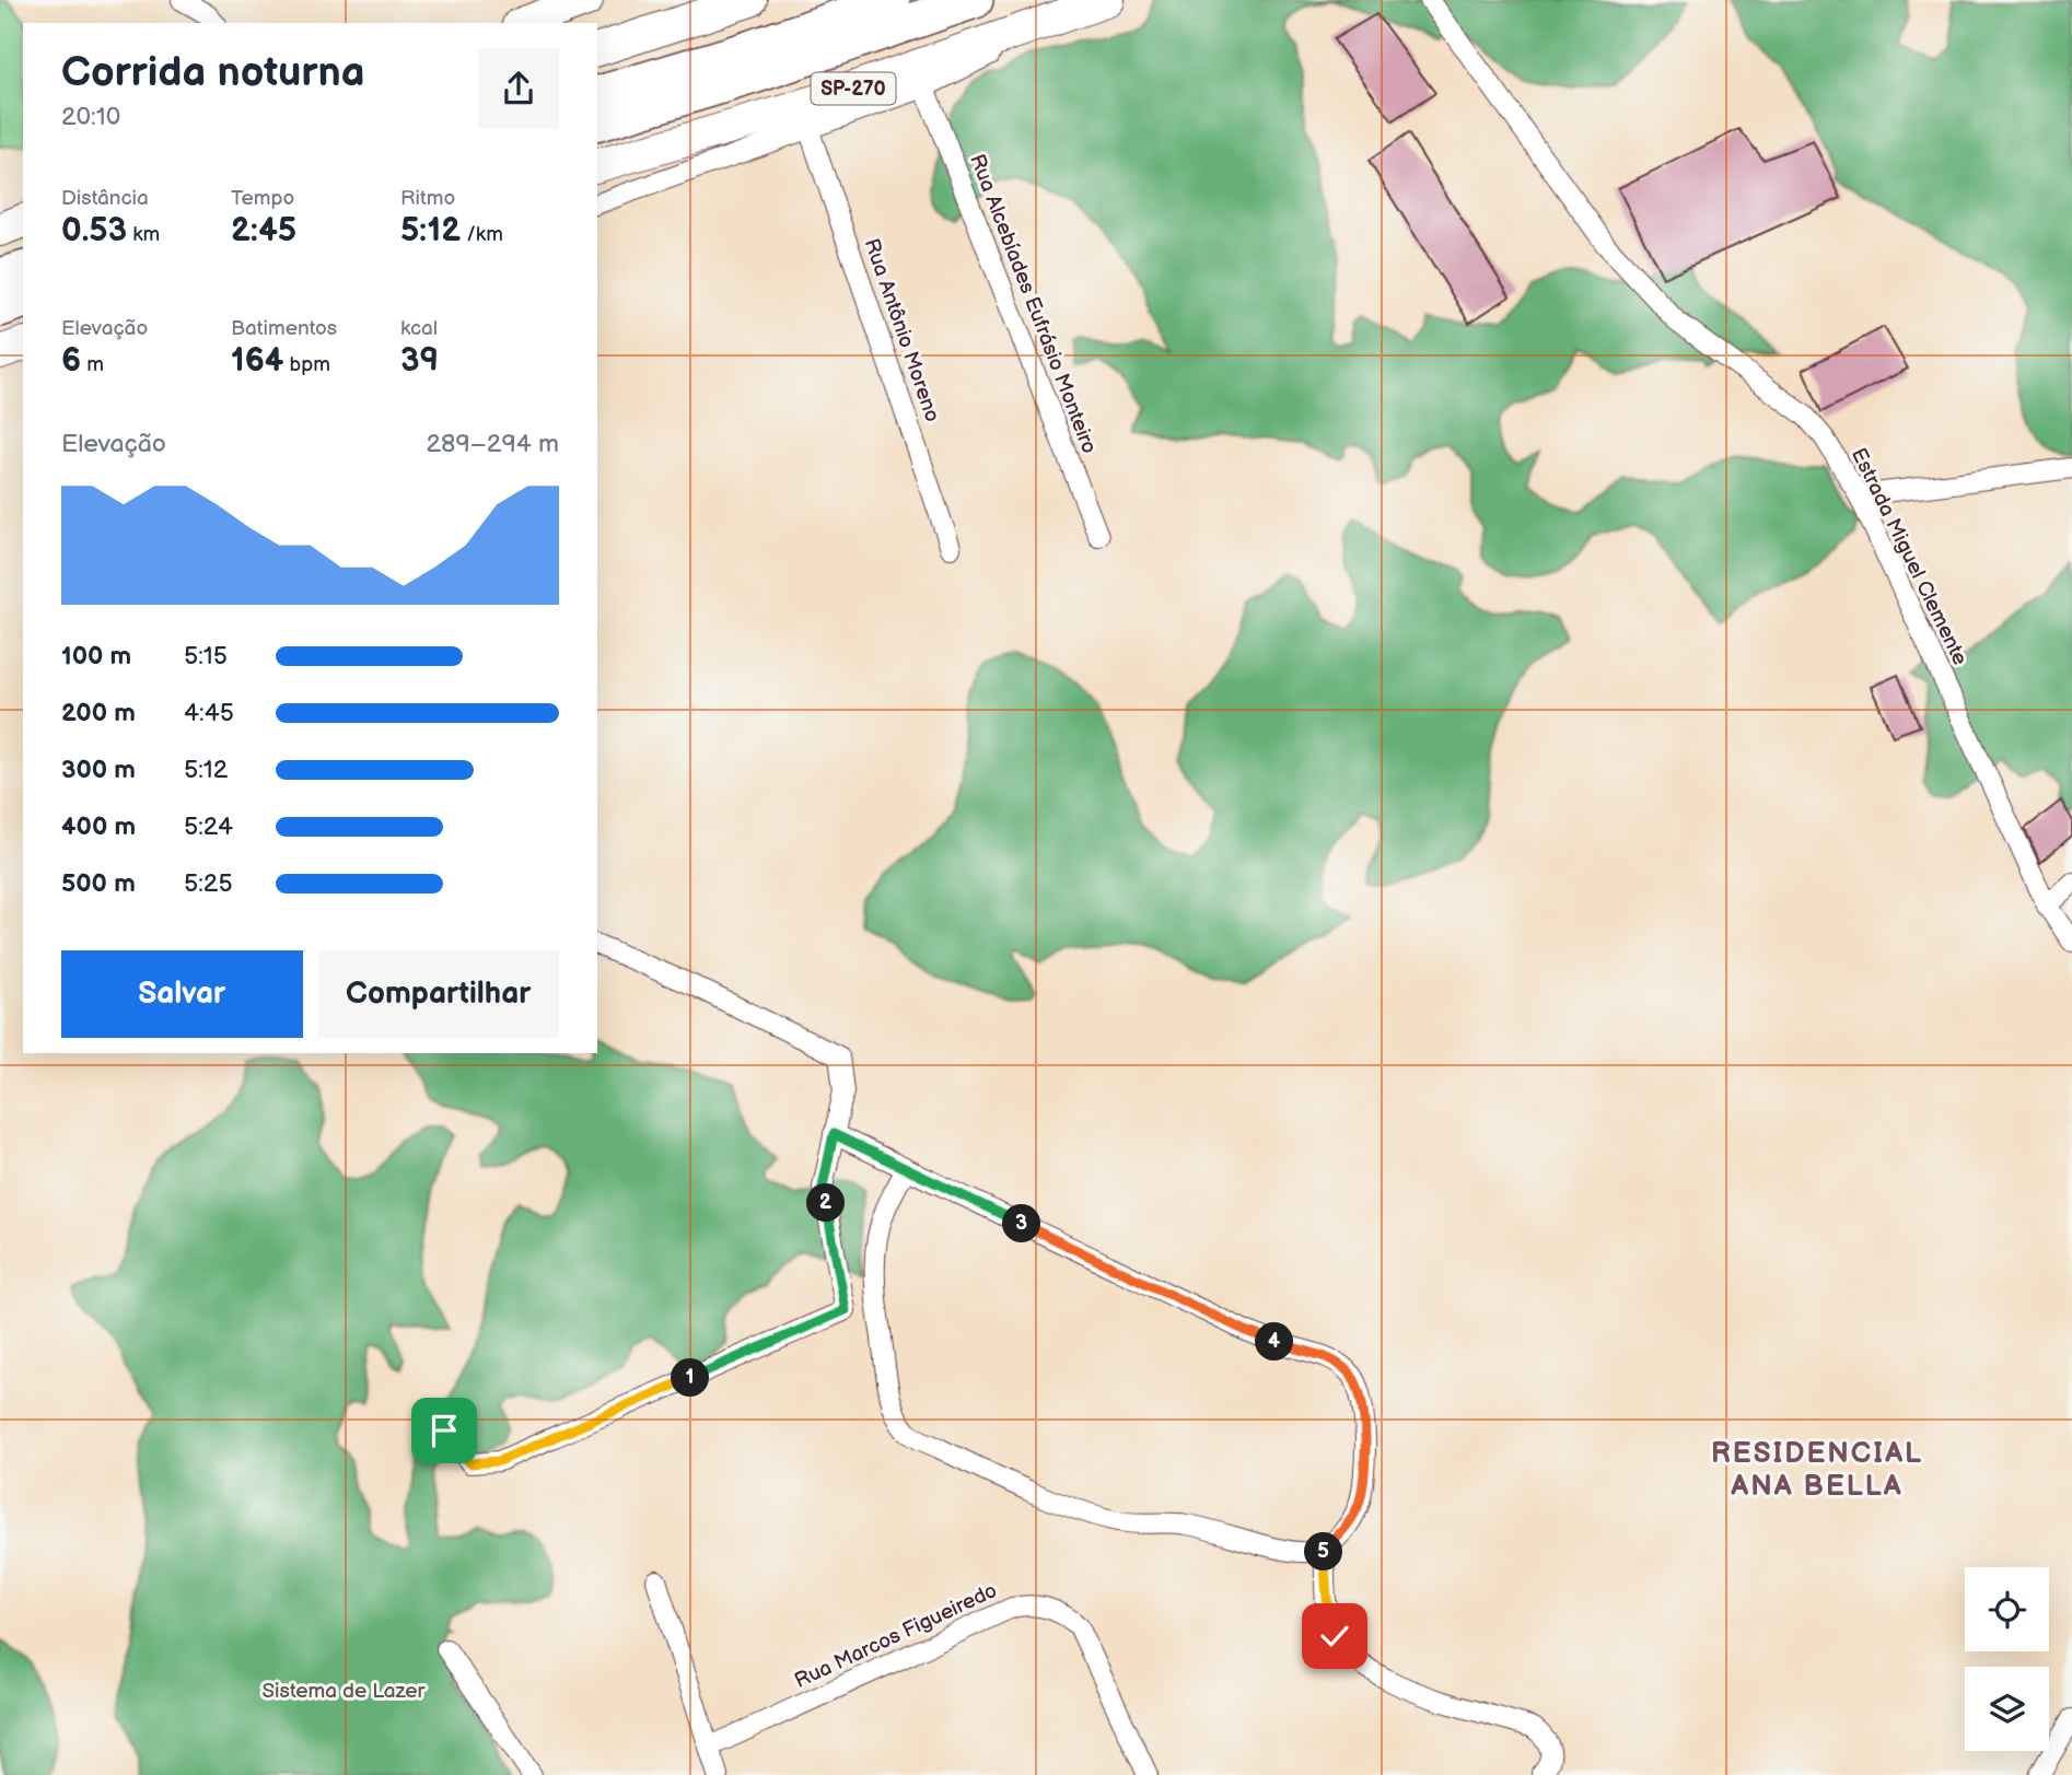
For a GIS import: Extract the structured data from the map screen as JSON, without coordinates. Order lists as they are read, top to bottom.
{
  "streets": {
    "highway": ["SP-270"],
    "street": [
      "Rua Alcebíades Eufrásio Monteiro",
      "Rua Antônio Moreno",
      "Estrada Miguel Clemente",
      "Rua Marcos Figueiredo"
    ]
  },
  "districts": ["RESIDENCIAL ANA BELLA"],
  "parks": ["Sistema de Lazer"],
  "page": {
    "heading": ["Corrida noturna", "20:10"],
    "stats": [
      ["Distância", "0.53 km"],
      ["Tempo", "2:45"],
      ["Ritmo", "5:12 /km"],
      ["Elevação", "6 m"],
      ["Batimentos", "164 bpm"],
      ["kcal", "39"]
    ],
    "chart": ["Elevação", "289–294 m"],
    "list": [
      {
        "name": "100 m",
        "note": "5:15"
      },
      {
        "name": "200 m",
        "note": "4:45"
      },
      {
        "name": "300 m",
        "note": "5:12"
      },
      {
        "name": "400 m",
        "note": "5:24"
      },
      {
        "name": "500 m",
        "note": "5:25"
      }
    ],
    "buttons": ["Salvar", "Compartilhar"],
    "pins": [
      "2",
      "3",
      "4",
      "1",
      "5"
    ]
  }
}
